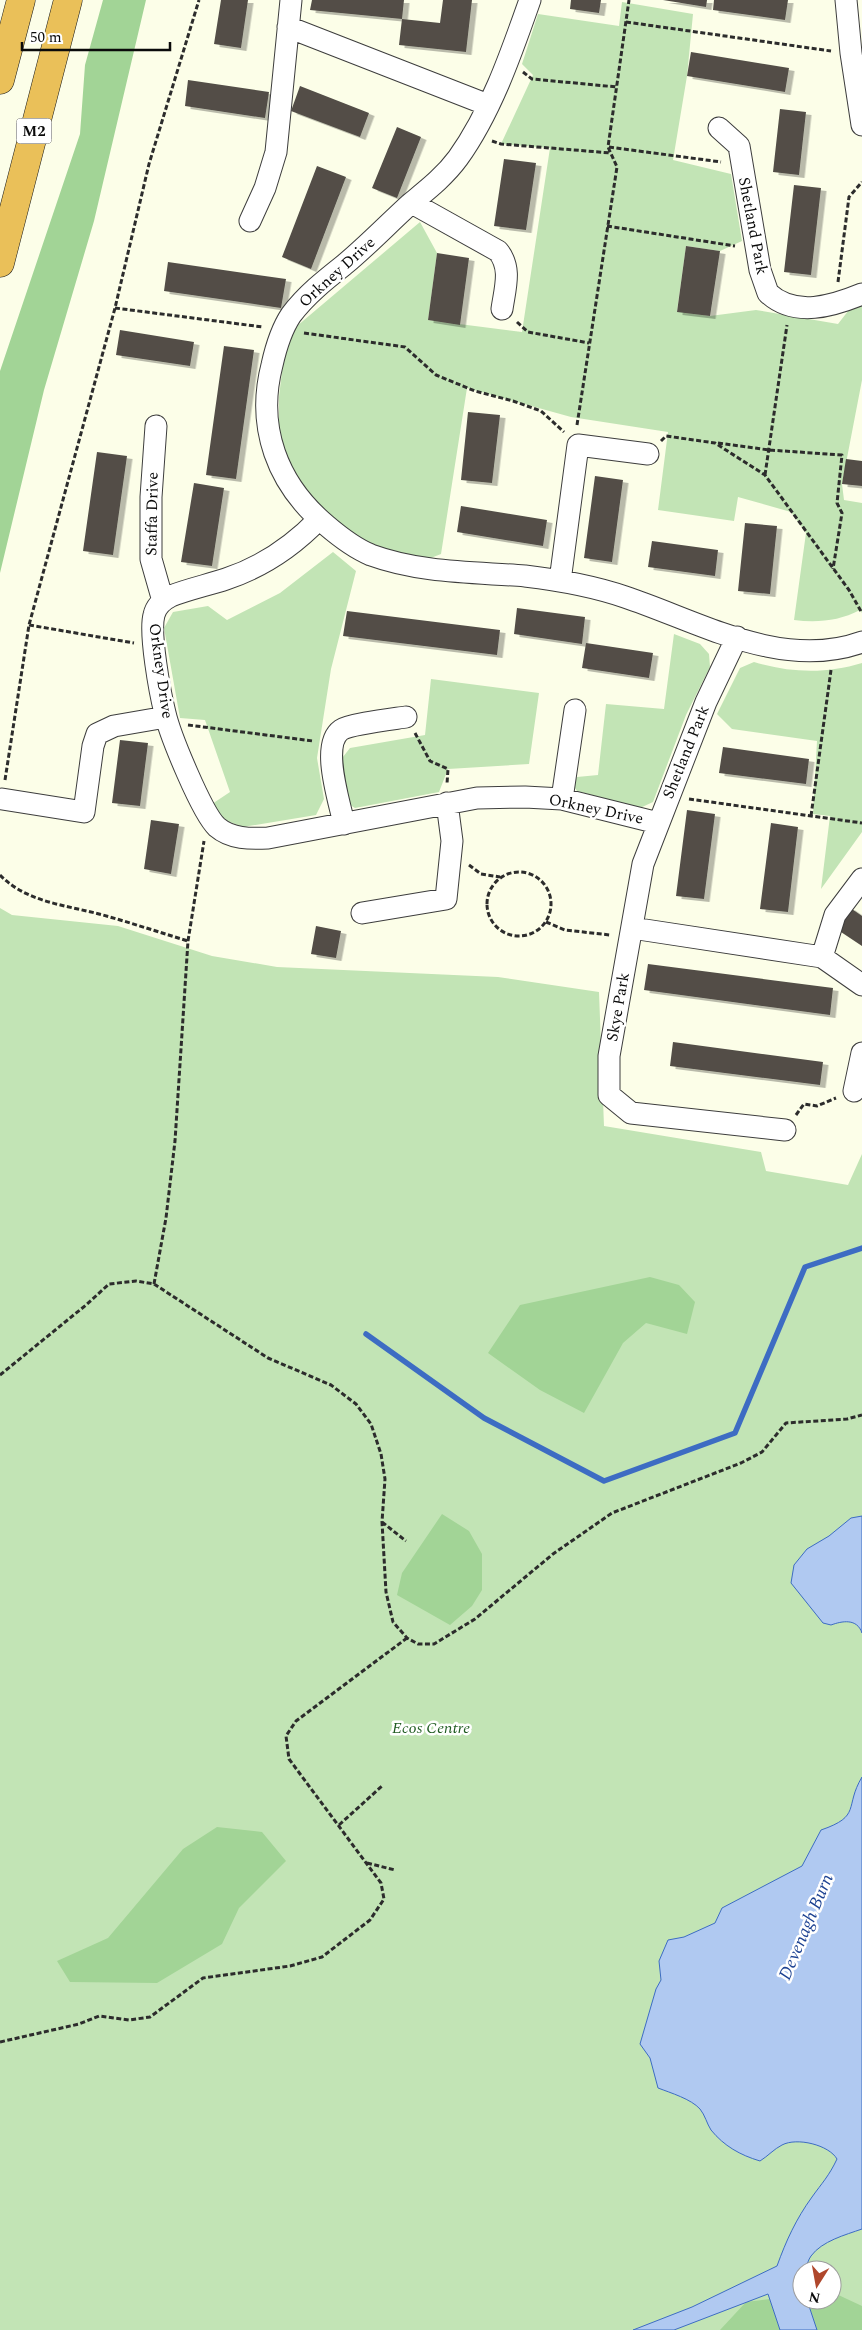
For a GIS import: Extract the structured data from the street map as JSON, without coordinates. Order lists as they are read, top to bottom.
{
  "streets": {
    "highway": ["M2"],
    "street": [
      "Shetland Park",
      "Orkney Drive",
      "Staffa Drive",
      "Skye Park"
    ]
  },
  "crossings": [
    ["Shetland Park", "Orkney Drive"],
    ["Shetland Park", "Skye Park"],
    ["Orkney Drive", "Staffa Drive"]
  ],
  "water": ["Devenagh Burn"],
  "parks": ["Ecos Centre"],
  "scale_bar": "50 m",
  "north": "bottom"
}
